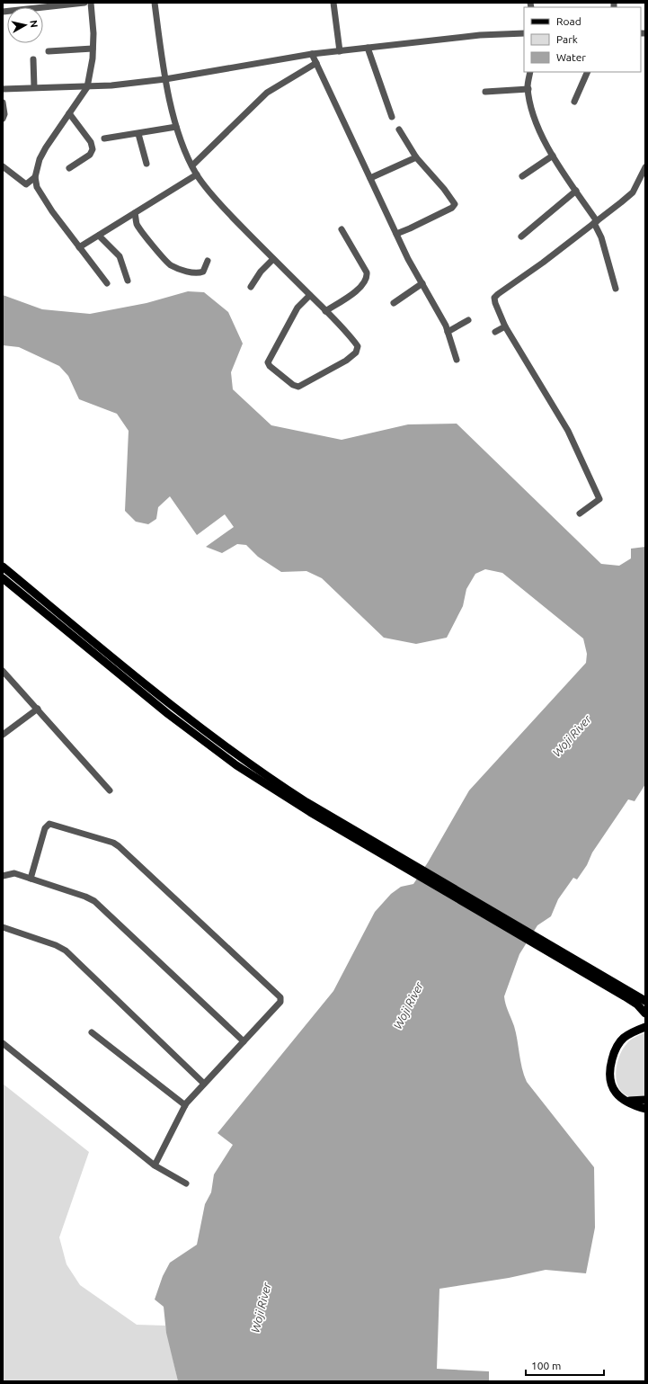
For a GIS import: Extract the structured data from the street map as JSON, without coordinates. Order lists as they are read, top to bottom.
{
  "water": ["Woji River"],
  "legend": ["Road", "Park", "Water"],
  "scale_bar": "100 m",
  "north": "right"
}
